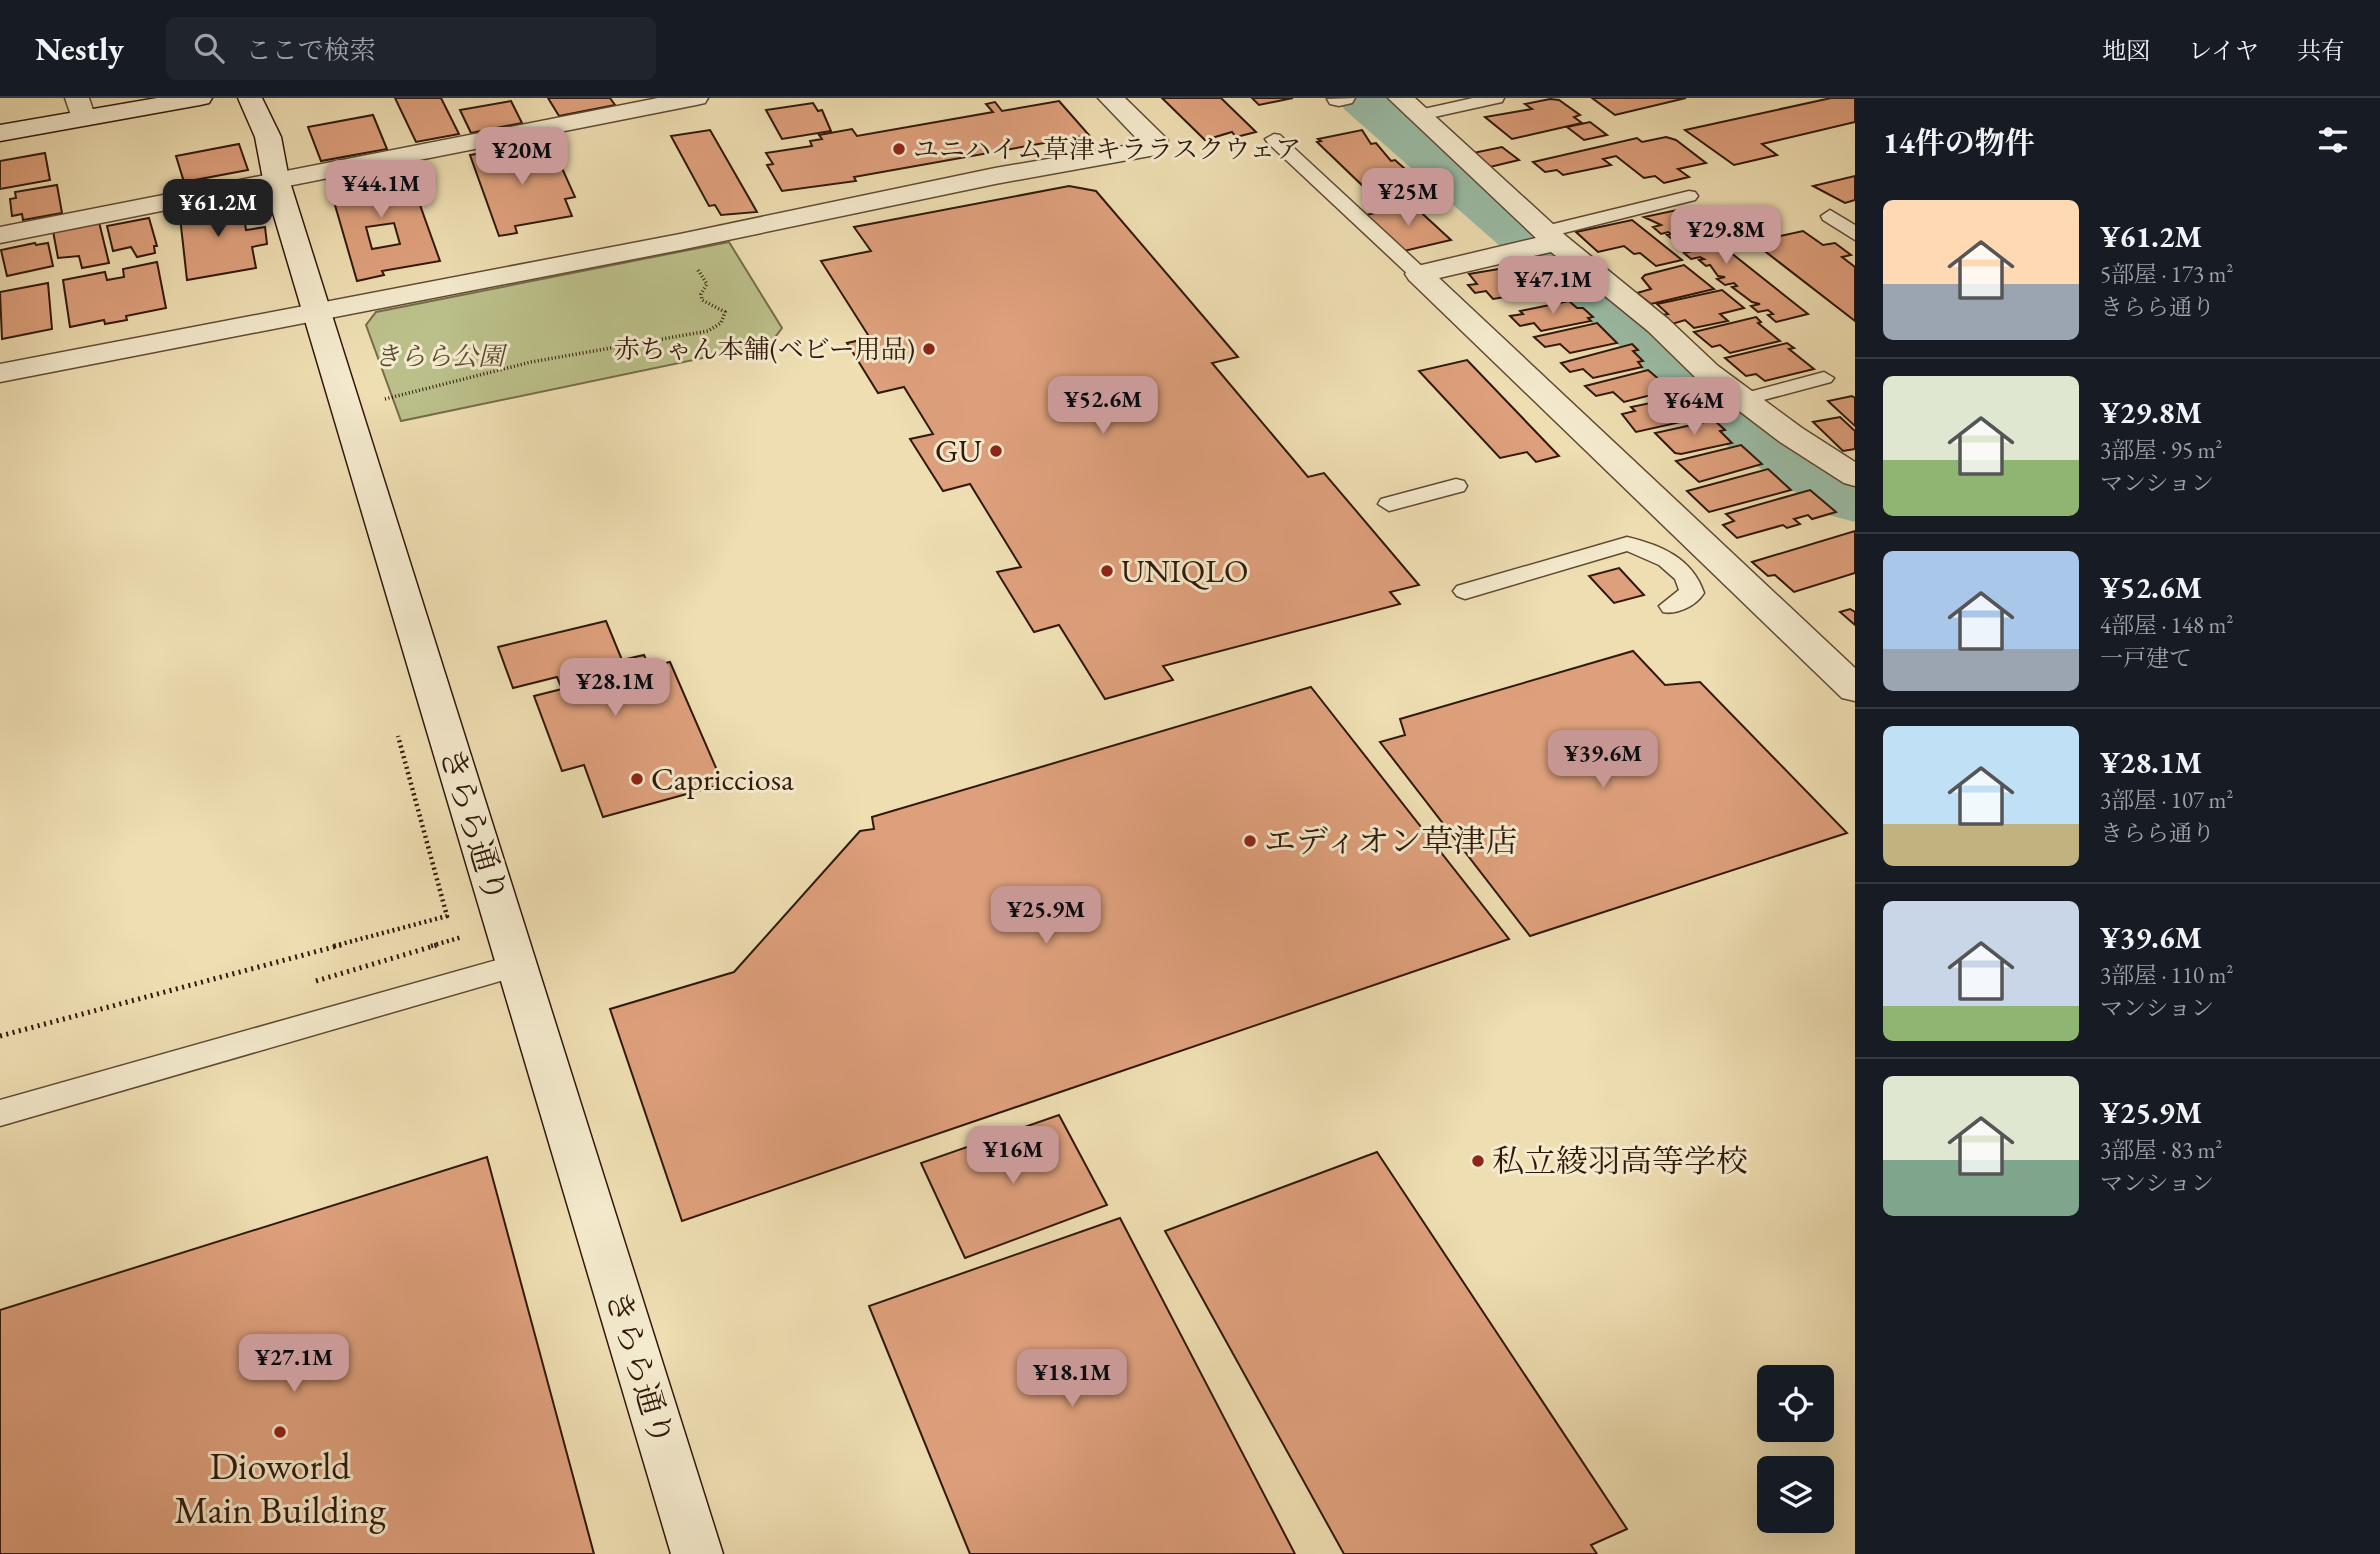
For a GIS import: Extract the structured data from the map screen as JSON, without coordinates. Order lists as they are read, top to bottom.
{
  "streets": {
    "street": ["きらら通り"]
  },
  "parks": ["きらら公園"],
  "places": [
    "ユニハイム草津キララスクウェア",
    "赤ちゃん本舗(ベビー用品)",
    "GU",
    "UNIQLO",
    "Capricciosa",
    "エディオン草津店",
    "私立綾羽高等学校",
    "Dioworld Main Building"
  ],
  "page": {
    "header": "Nestly",
    "search": "ここで検索",
    "nav": ["地図", "レイヤ", "共有"],
    "heading": "14件の物件",
    "price": [
      "¥20M",
      "¥44.1M",
      "¥25M",
      "¥61.2M",
      "¥29.8M",
      "¥47.1M",
      "¥52.6M",
      "¥64M",
      "¥28.1M",
      "¥39.6M",
      "¥25.9M",
      "¥16M",
      "¥27.1M",
      "¥18.1M"
    ],
    "list": [
      {
        "name": "¥61.2M",
        "note": "5部屋 · 173 m² · きらら通り"
      },
      {
        "name": "¥29.8M",
        "note": "3部屋 · 95 m² · マンション"
      },
      {
        "name": "¥52.6M",
        "note": "4部屋 · 148 m² · 一戸建て"
      },
      {
        "name": "¥28.1M",
        "note": "3部屋 · 107 m² · きらら通り"
      },
      {
        "name": "¥39.6M",
        "note": "3部屋 · 110 m² · マンション"
      },
      {
        "name": "¥25.9M",
        "note": "3部屋 · 83 m² · マンション"
      }
    ]
  }
}
